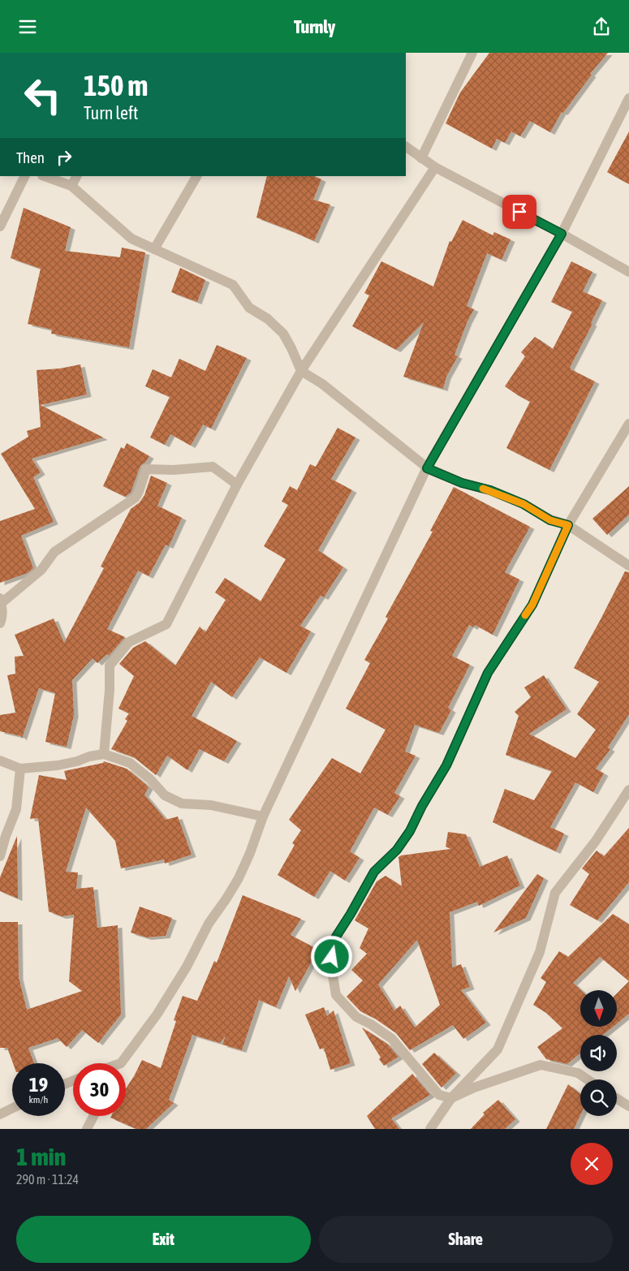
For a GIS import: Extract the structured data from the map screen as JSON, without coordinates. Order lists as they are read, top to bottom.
{
  "north": "bottom",
  "page": {
    "header": "Turnly",
    "turn": ["150 m", "Turn left"],
    "then": "Then",
    "speed": "19 km/h",
    "limit": "30",
    "heading": ["1 min", "290 m · 11:24"],
    "buttons": ["Exit", "Share"]
  }
}
